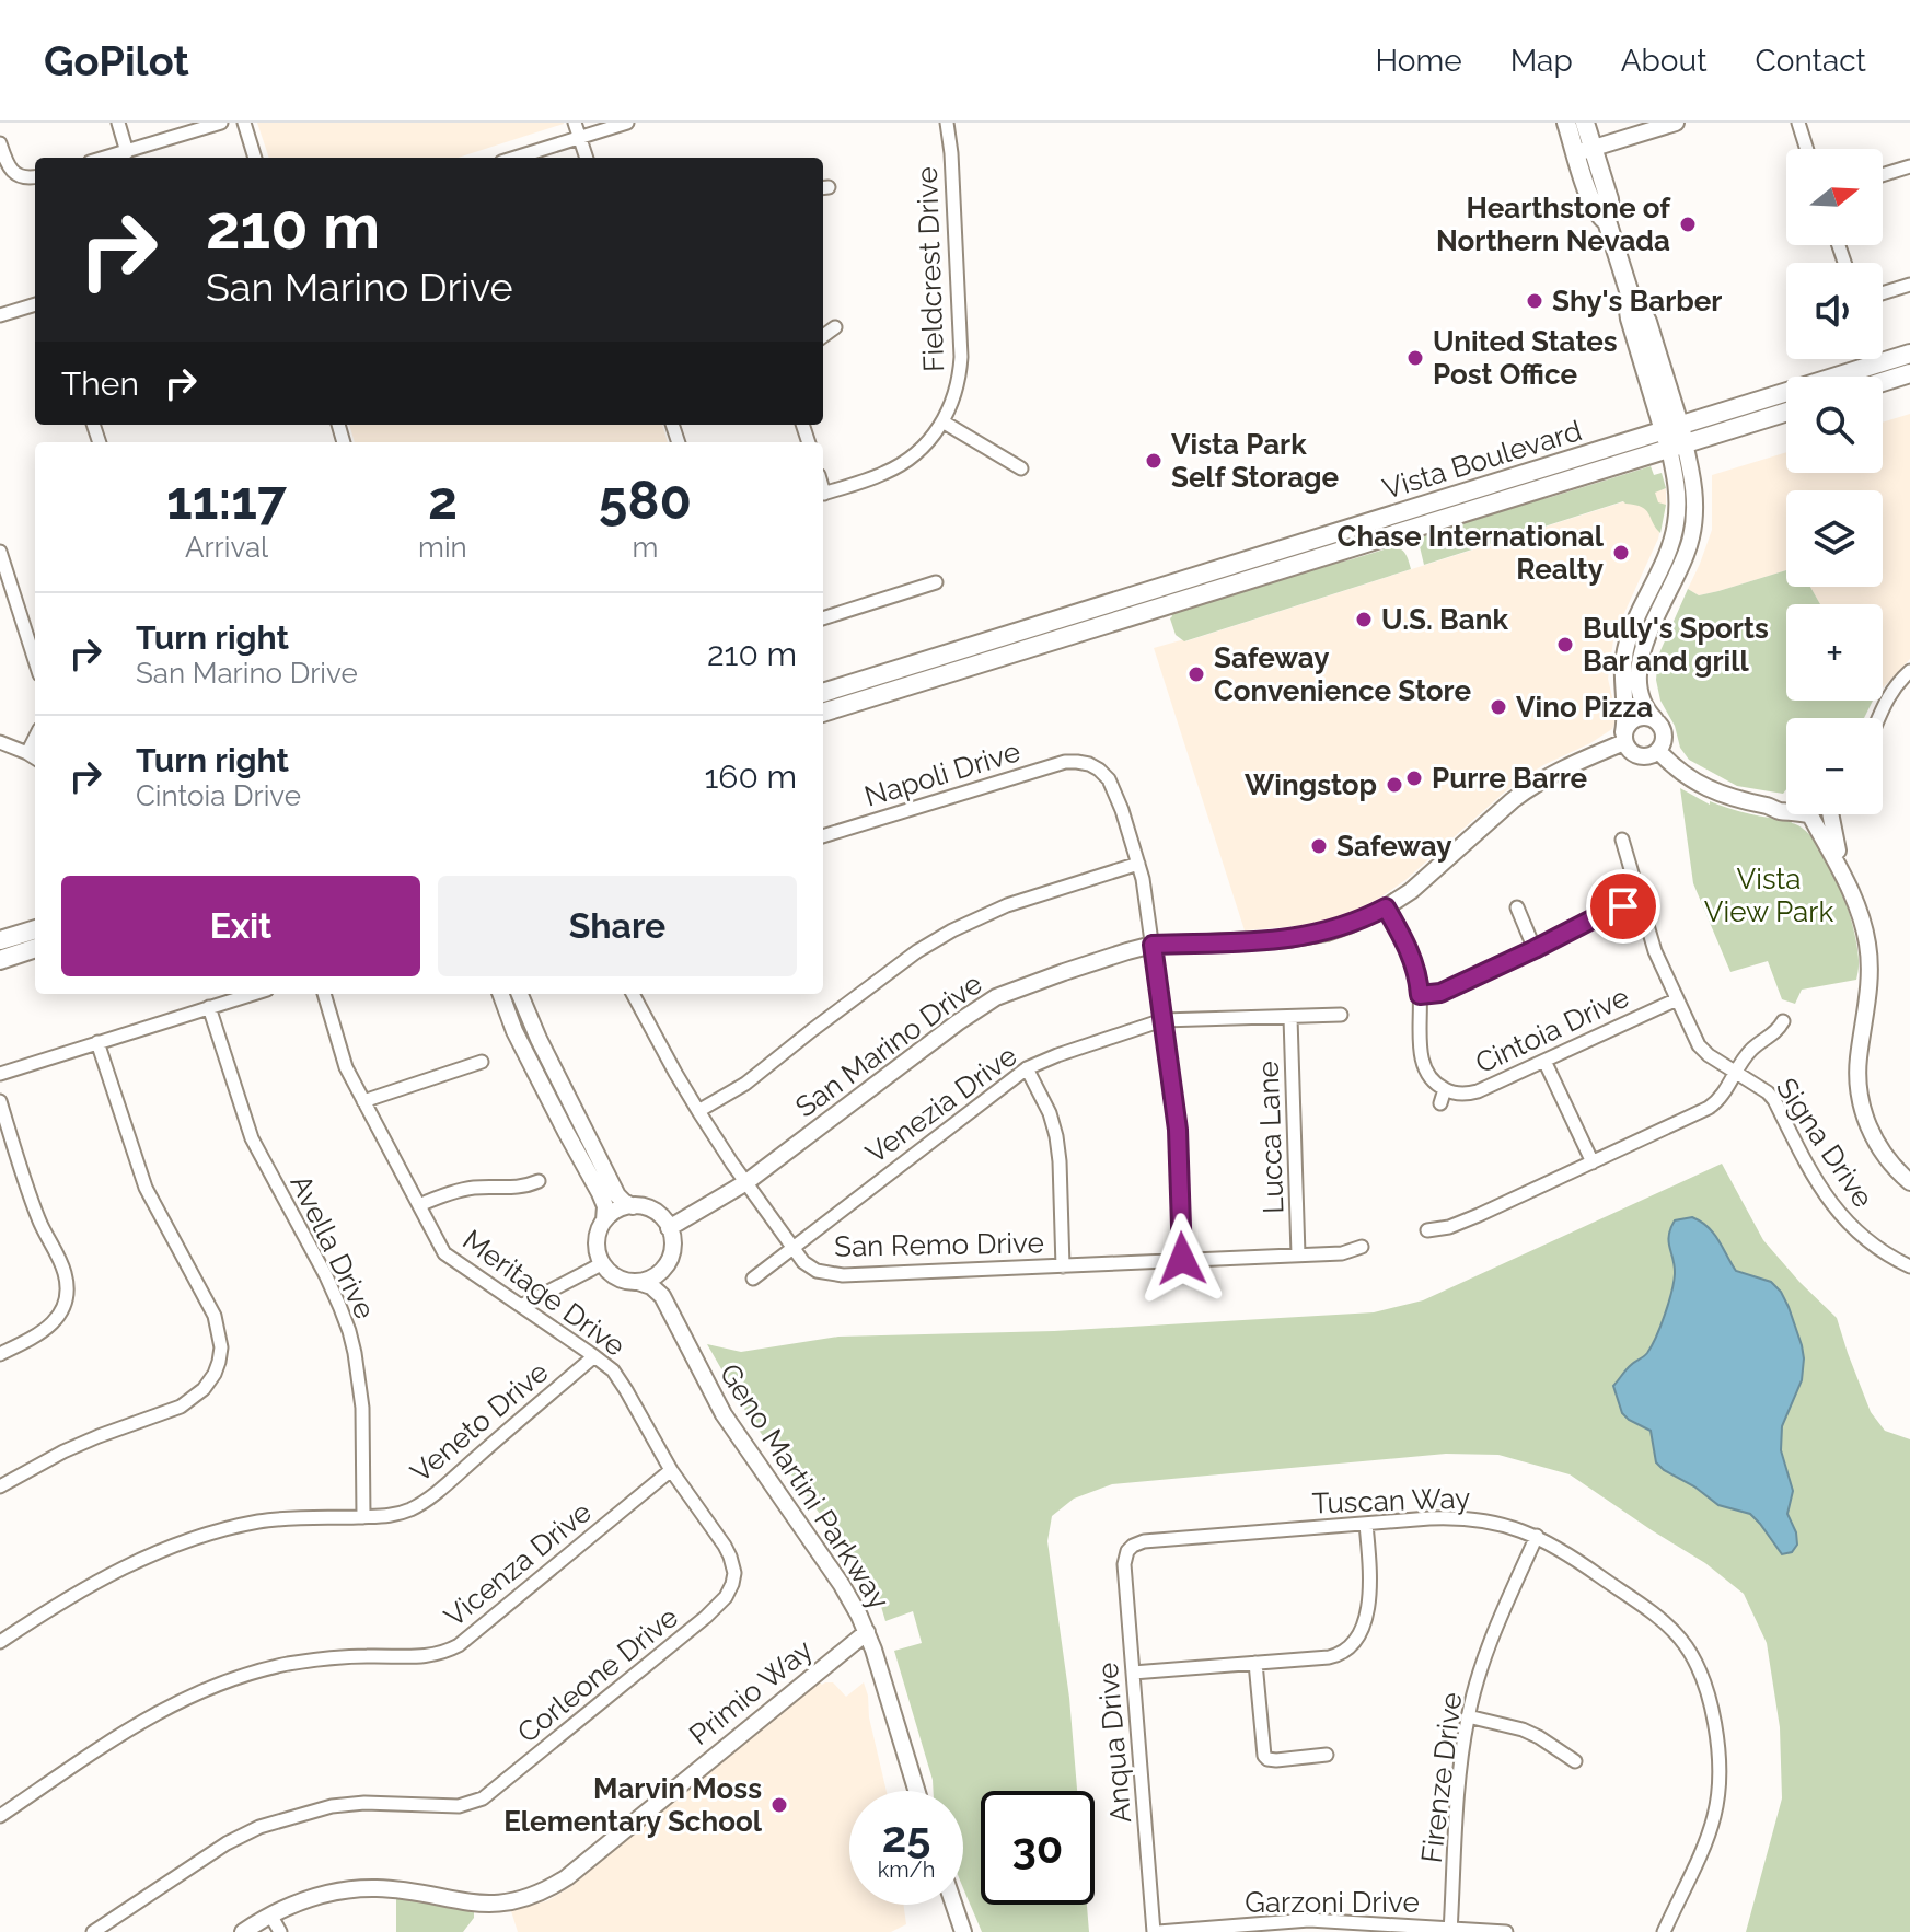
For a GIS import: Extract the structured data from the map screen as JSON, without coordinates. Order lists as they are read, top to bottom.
{
  "streets": {
    "main road": ["Vista Boulevard"],
    "street": [
      "Fieldcrest Drive",
      "Napoli Drive",
      "Cintoia Drive",
      "San Marino Drive",
      "Venezia Drive",
      "Lucca Lane",
      "Signa Drive",
      "San Remo Drive",
      "Avella Drive",
      "Meritage Drive",
      "Veneto Drive",
      "Geno Martini Parkway",
      "Tuscan Way",
      "Vicenza Drive",
      "Corleone Drive",
      "Primio Way",
      "Anqua Drive",
      "Firenze Drive",
      "Garzoni Drive"
    ]
  },
  "crossings": [
    ["Cintoia Drive", "San Marino Drive"],
    ["Cintoia Drive", "Signa Drive"],
    ["San Marino Drive", "San Remo Drive"],
    ["Venezia Drive", "Lucca Lane"],
    ["Venezia Drive", "San Remo Drive"],
    ["Lucca Lane", "San Remo Drive"],
    ["Avella Drive", "Veneto Drive"],
    ["Meritage Drive", "Veneto Drive"],
    ["Meritage Drive", "Vicenza Drive"],
    ["Meritage Drive", "Corleone Drive"],
    ["Geno Martini Parkway", "Primio Way"],
    ["Tuscan Way", "Anqua Drive"],
    ["Tuscan Way", "Firenze Drive"],
    ["Anqua Drive", "Garzoni Drive"],
    ["Firenze Drive", "Garzoni Drive"]
  ],
  "parks": ["Vista View Park"],
  "places": [
    "Hearthstone of Northern Nevada",
    "Shy's Barber",
    "United States Post Office",
    "Vista Park Self Storage",
    "Chase International Realty",
    "U.S. Bank",
    "Bully's Sports Bar and grill",
    "Safeway Convenience Store",
    "Vino Pizza",
    "Purre Barre",
    "Wingstop",
    "Safeway",
    "Marvin Moss Elementary School"
  ],
  "north": "right",
  "page": {
    "header": "GoPilot",
    "nav": [
      "Home",
      "Map",
      "About",
      "Contact"
    ],
    "map_buttons": ["+", "−"],
    "turn": ["210 m", "San Marino Drive"],
    "then": "Then",
    "eta": [
      "11:17",
      "Arrival",
      "2",
      "min",
      "580",
      "m"
    ],
    "list": [
      {
        "name": "Turn right",
        "note": "San Marino Drive",
        "value": "210 m"
      },
      {
        "name": "Turn right",
        "note": "Cintoia Drive",
        "value": "160 m"
      }
    ],
    "buttons": ["Exit", "Share"],
    "speed": "25 km/h",
    "limit": "30"
  }
}
